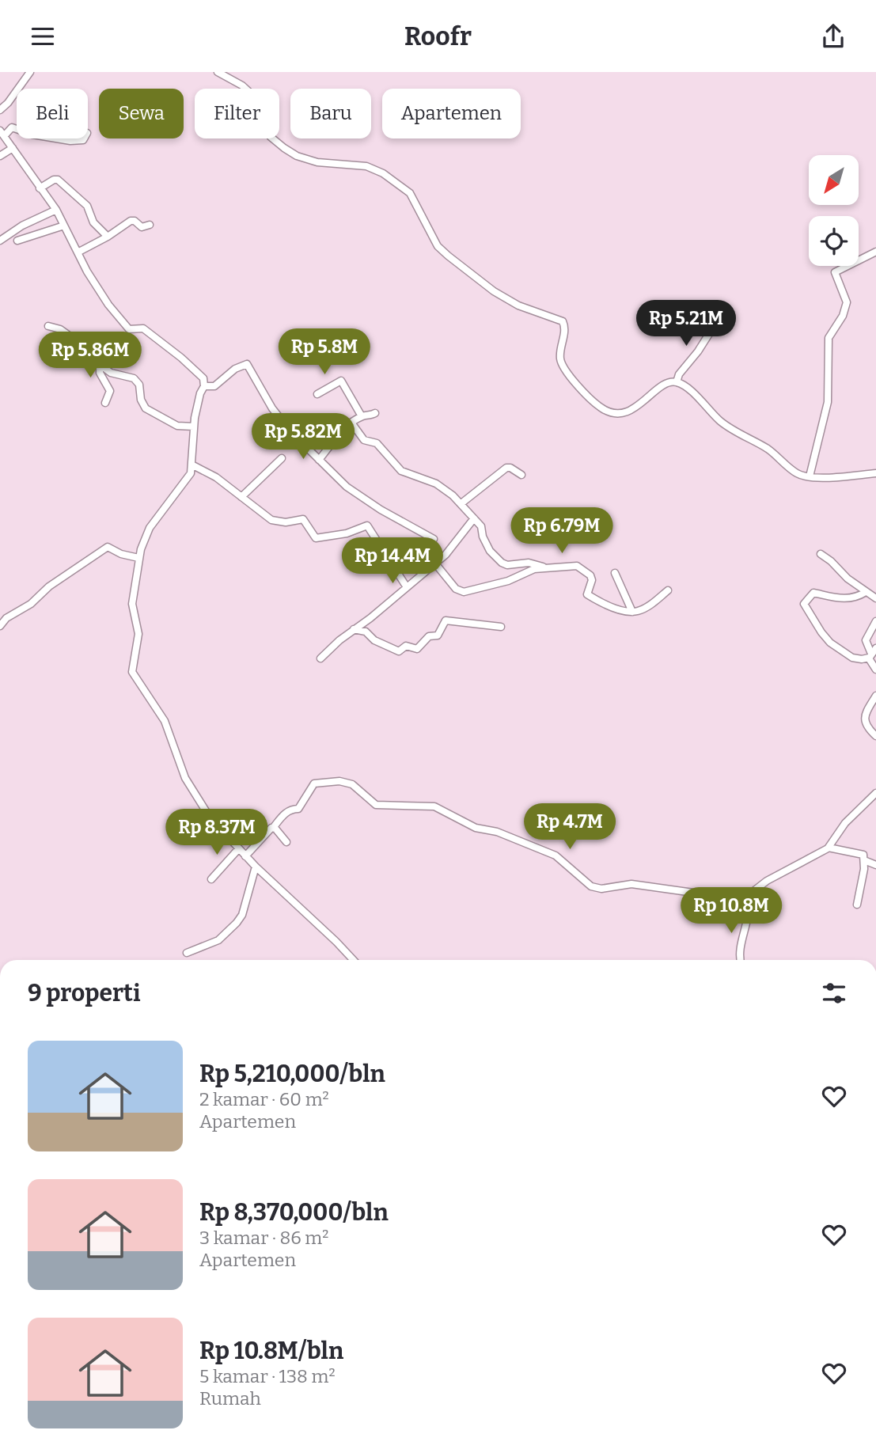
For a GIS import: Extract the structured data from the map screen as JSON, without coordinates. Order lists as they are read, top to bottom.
{
  "north": "bottom left",
  "page": {
    "header": "Roofr",
    "chip": [
      "Beli",
      "Sewa",
      "Filter",
      "Baru",
      "Apartemen"
    ],
    "price": [
      "Rp 5.21M",
      "Rp 5.8M",
      "Rp 5.86M",
      "Rp 5.82M",
      "Rp 6.79M",
      "Rp 14.4M",
      "Rp 4.7M",
      "Rp 8.37M",
      "Rp 10.8M"
    ],
    "heading": "9 properti",
    "list": [
      {
        "name": "Rp 5,210,000/bln",
        "note": "2 kamar · 60 m² · Apartemen"
      },
      {
        "name": "Rp 8,370,000/bln",
        "note": "3 kamar · 86 m² · Apartemen"
      },
      {
        "name": "Rp 10.8M/bln",
        "note": "5 kamar · 138 m² · Rumah"
      }
    ]
  }
}
